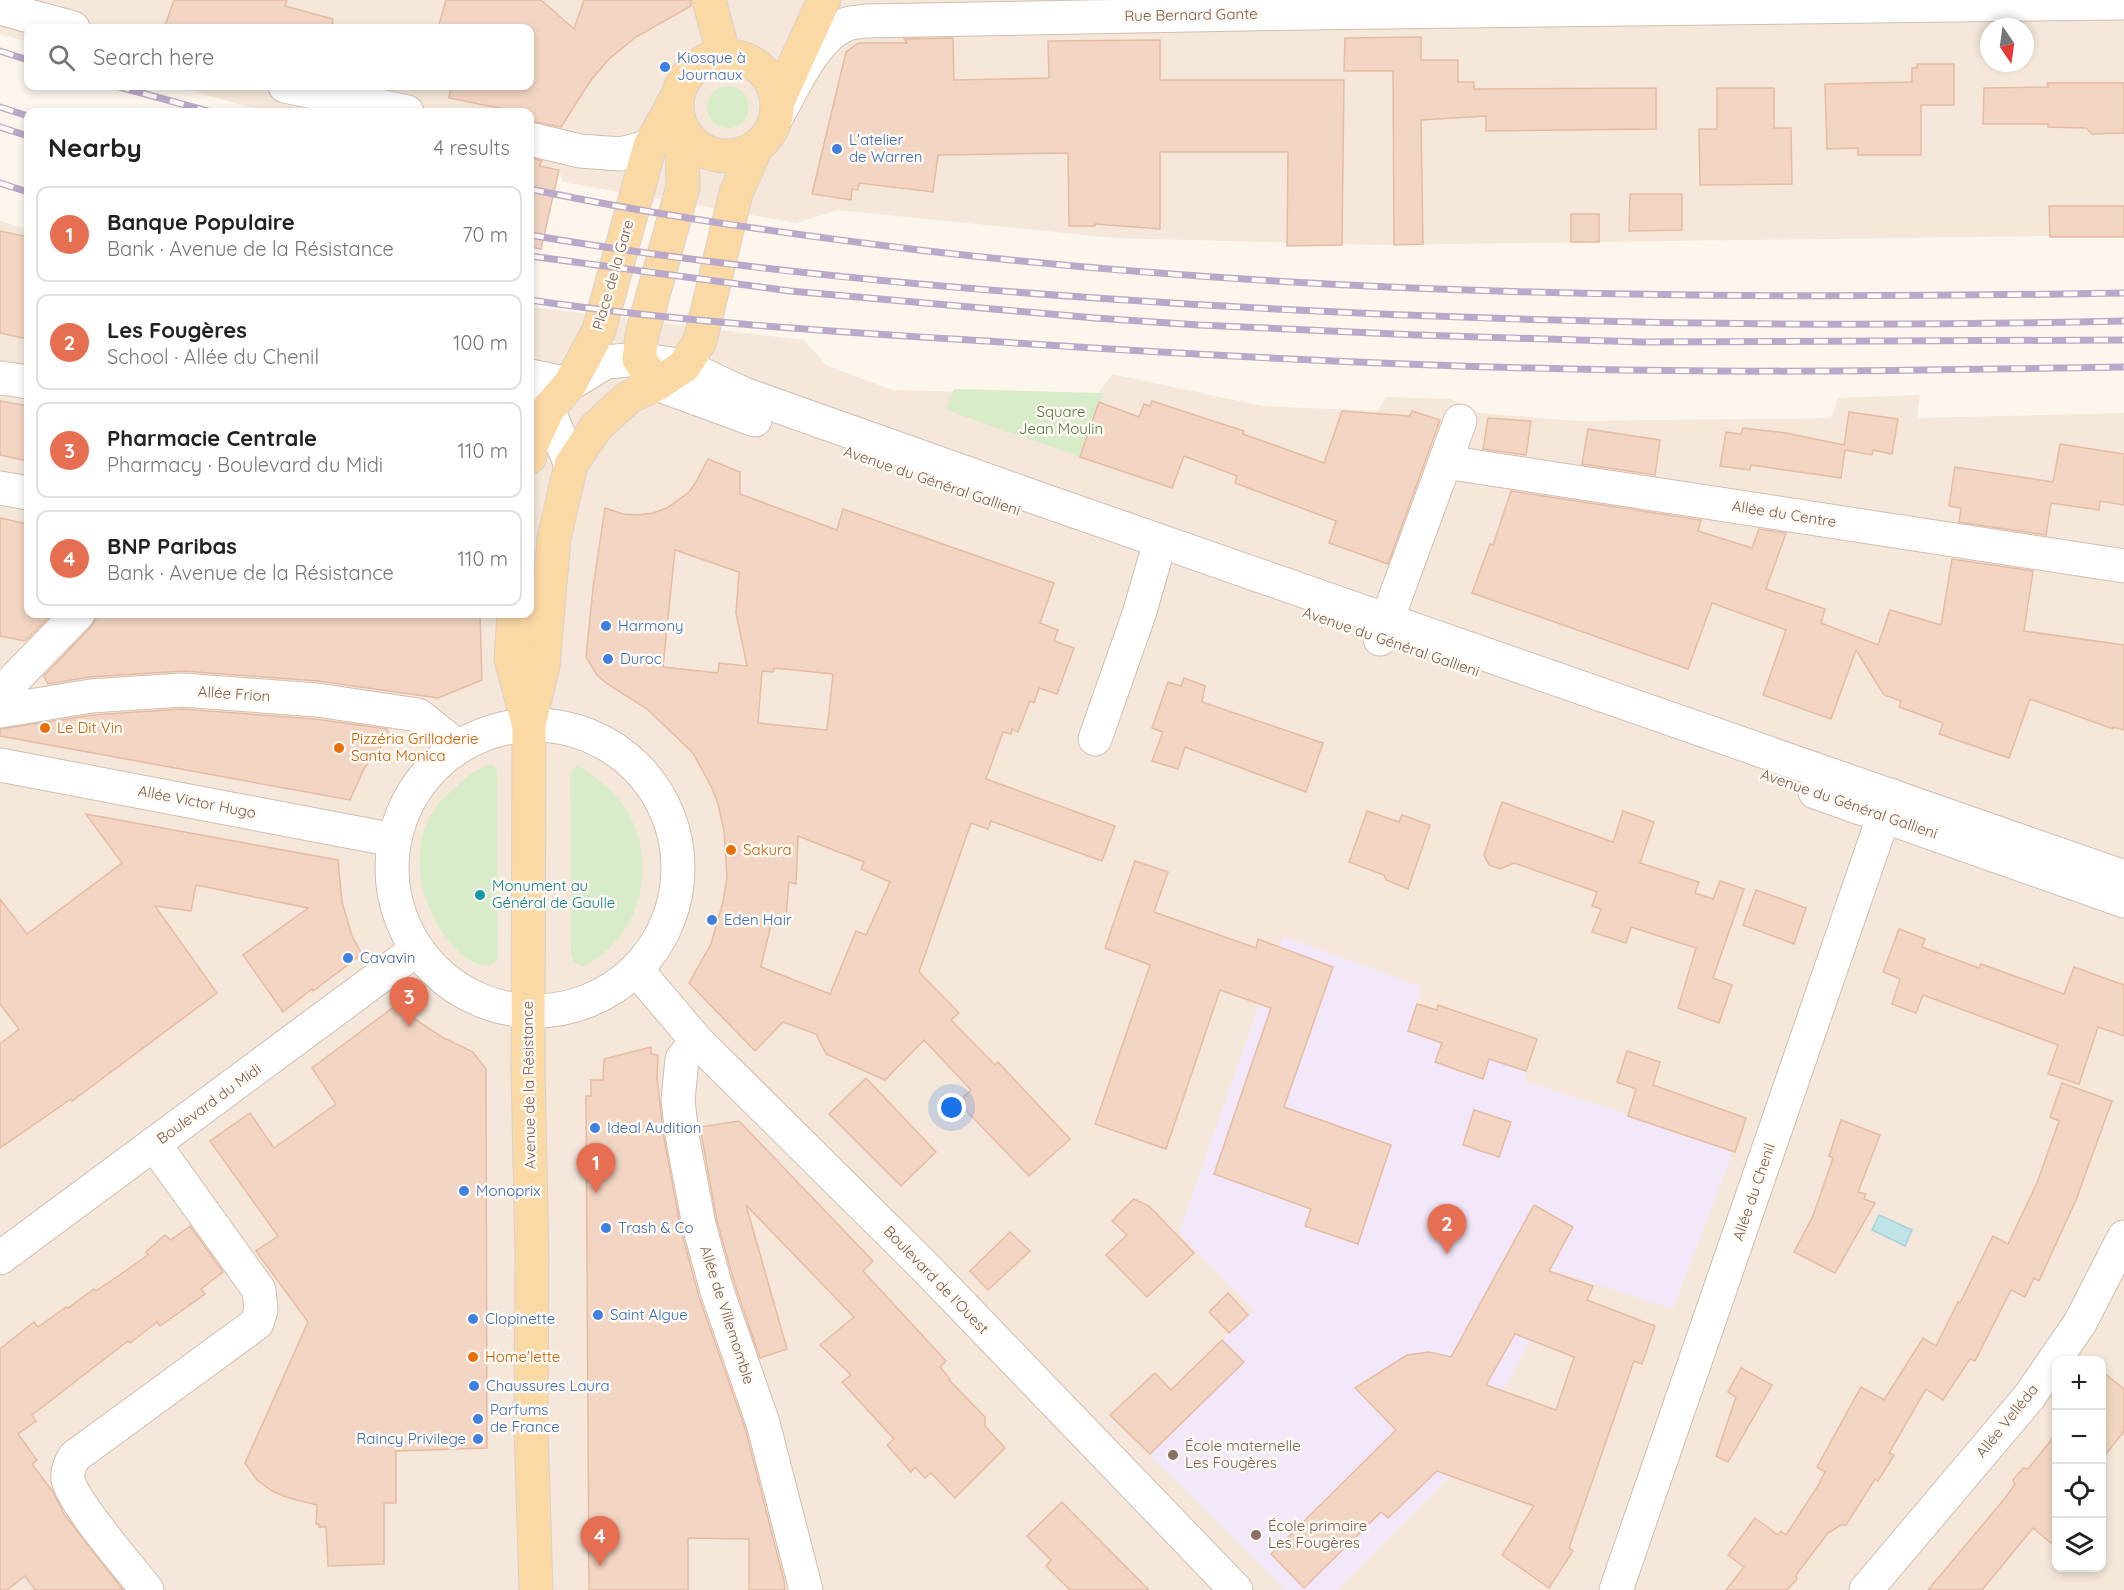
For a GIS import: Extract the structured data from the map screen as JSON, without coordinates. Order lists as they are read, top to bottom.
{
  "streets": {
    "main road": ["Place de la Gare", "Avenue de la Résistance"],
    "street": [
      "Rue Bernard Gante",
      "Avenue du Général Gallieni",
      "Allée du Centre",
      "Allée Frion",
      "Allée Victor Hugo",
      "Boulevard du Midi",
      "Allée du Chenil",
      "Boulevard de l'Ouest",
      "Allée de Villemomble",
      "Allée Velléda"
    ]
  },
  "crossings": [
    ["Rue Bernard Gante", "Place de la Gare"],
    ["Avenue du Général Gallieni", "Allée du Chenil"],
    ["Boulevard de l'Ouest", "Allée de Villemomble"]
  ],
  "parks": ["Square Jean Moulin"],
  "places": [
    "Kiosque à Journaux",
    "L'atelier de Warren",
    "Harmony",
    "Duroc",
    "Le Dit Vin",
    "Pizzéria Grilladerie Santa Monica",
    "Sakura",
    "Monument au Général de Gaulle",
    "Eden Hair",
    "Cavavin",
    "Ideal Audition",
    "Monoprix",
    "Trash & Co",
    "Saint Algue",
    "Clopinette",
    "Home'lette",
    "Chaussures Laura",
    "Parfums de France",
    "Raincy Privilege",
    "École maternelle Les Fougères",
    "École primaire Les Fougères"
  ],
  "north": "bottom",
  "page": {
    "search": "Search here",
    "heading": ["Nearby", "4 results"],
    "list": [
      {
        "mark": "1",
        "name": "Banque Populaire",
        "note": "Bank · Avenue de la Résistance",
        "value": "70 m"
      },
      {
        "mark": "2",
        "name": "Les Fougères",
        "note": "School · Allée du Chenil",
        "value": "100 m"
      },
      {
        "mark": "3",
        "name": "Pharmacie Centrale",
        "note": "Pharmacy · Boulevard du Midi",
        "value": "110 m"
      },
      {
        "mark": "4",
        "name": "BNP Paribas",
        "note": "Bank · Avenue de la Résistance",
        "value": "110 m"
      }
    ],
    "pins": [
      "3",
      "1",
      "2",
      "4"
    ],
    "map_buttons": ["+", "−"]
  }
}
